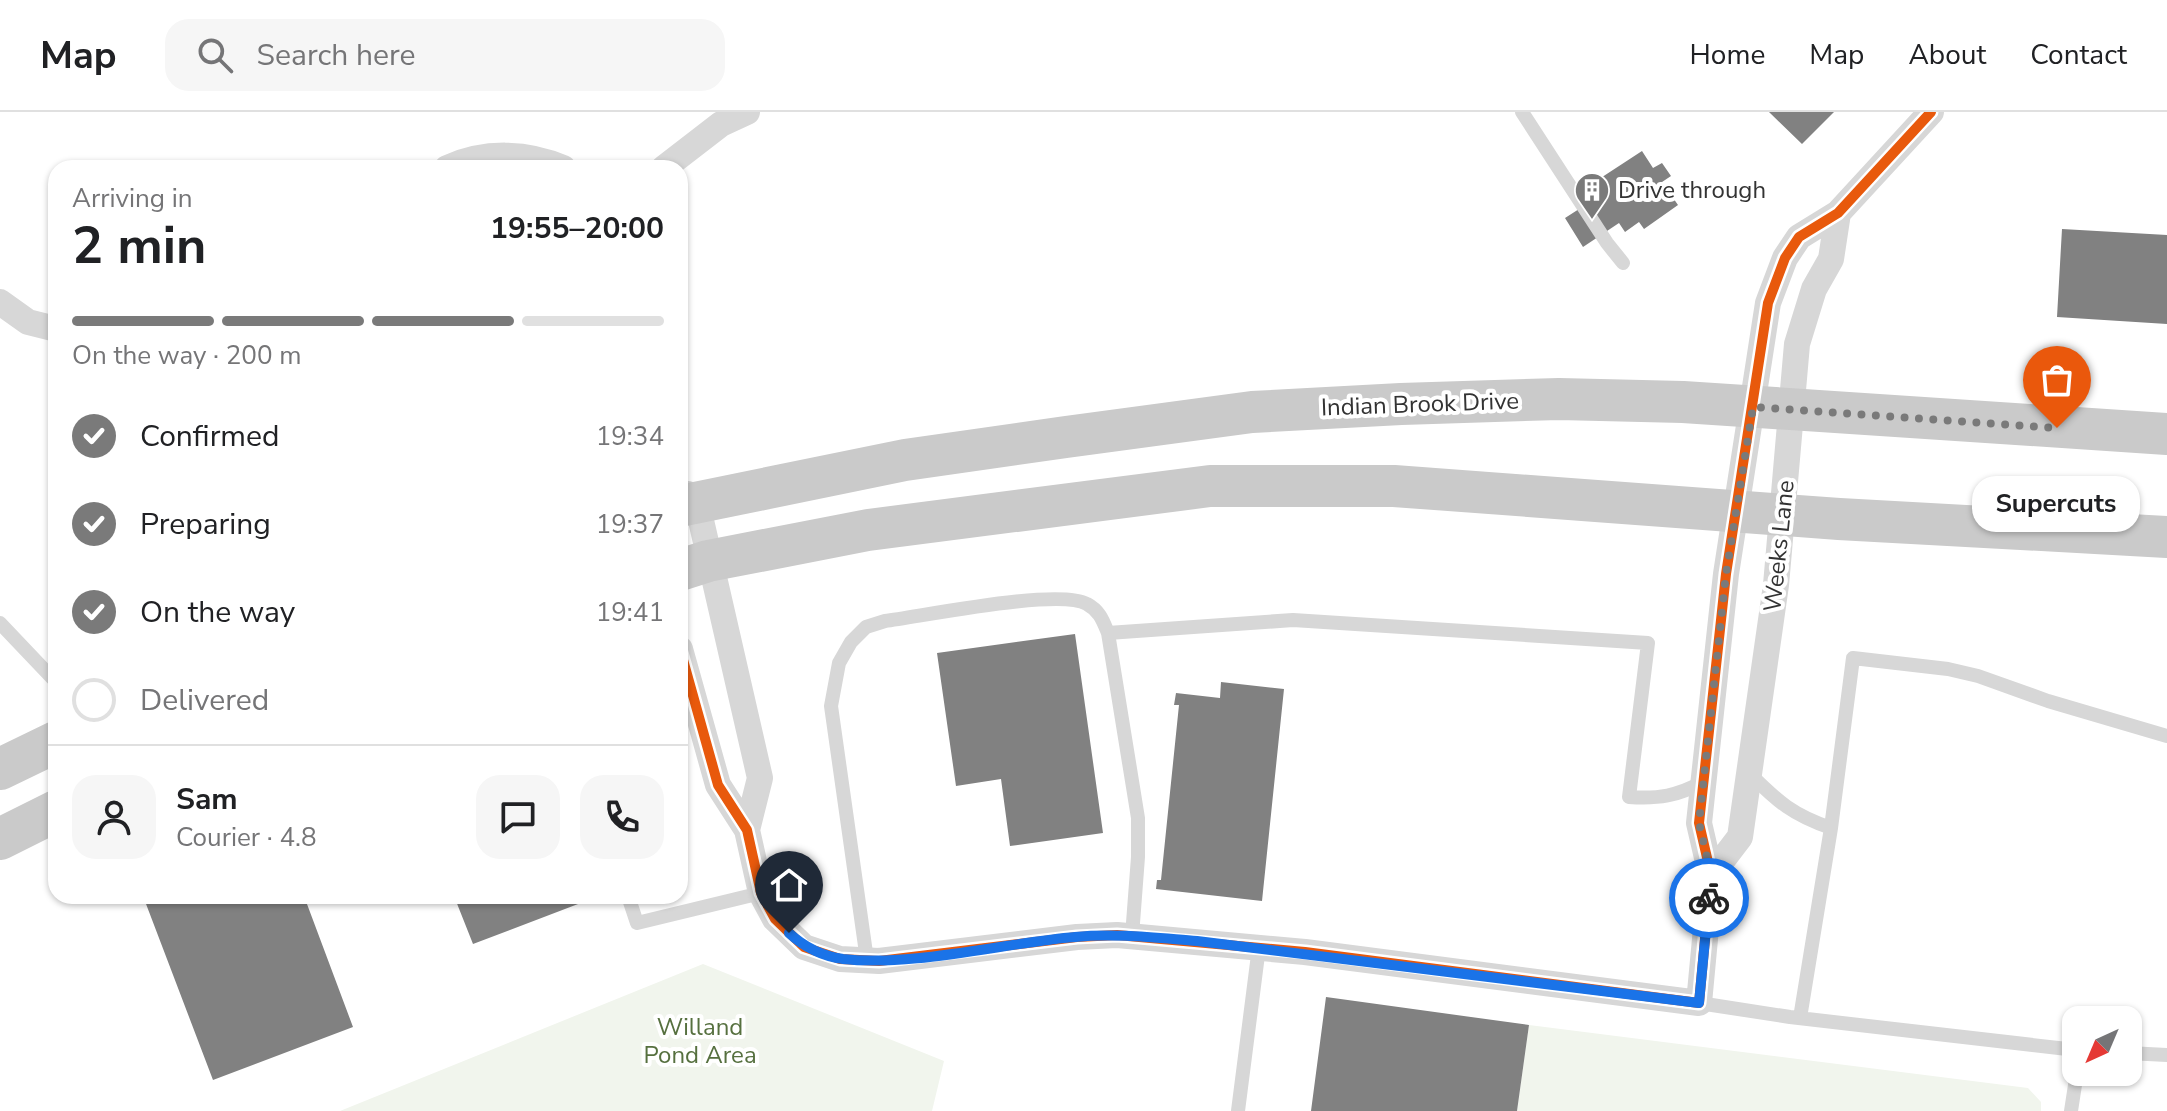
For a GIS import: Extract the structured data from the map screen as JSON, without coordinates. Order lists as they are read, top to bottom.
{
  "streets": {
    "main road": ["Indian Brook Drive"],
    "street": ["Weeks Lane"]
  },
  "crossings": [
    ["Indian Brook Drive", "Weeks Lane"]
  ],
  "parks": ["Willand Pond Area"],
  "places": {
    "building": ["Drive through"],
    "other": ["Supercuts"]
  },
  "north": "bottom left",
  "page": {
    "header": "Map",
    "search": "Search here",
    "nav": [
      "Home",
      "Map",
      "About",
      "Contact"
    ],
    "heading": ["2 min", "Arriving in", "19:55–20:00"],
    "panel": ["Sam", "Courier · 4.8"],
    "bar": "On the way · 200 m",
    "list": [
      ["Confirmed", "19:34"],
      ["Preparing", "19:37"],
      ["On the way", "19:41"],
      "Delivered"
    ],
    "bubble": "Supercuts"
  }
}
